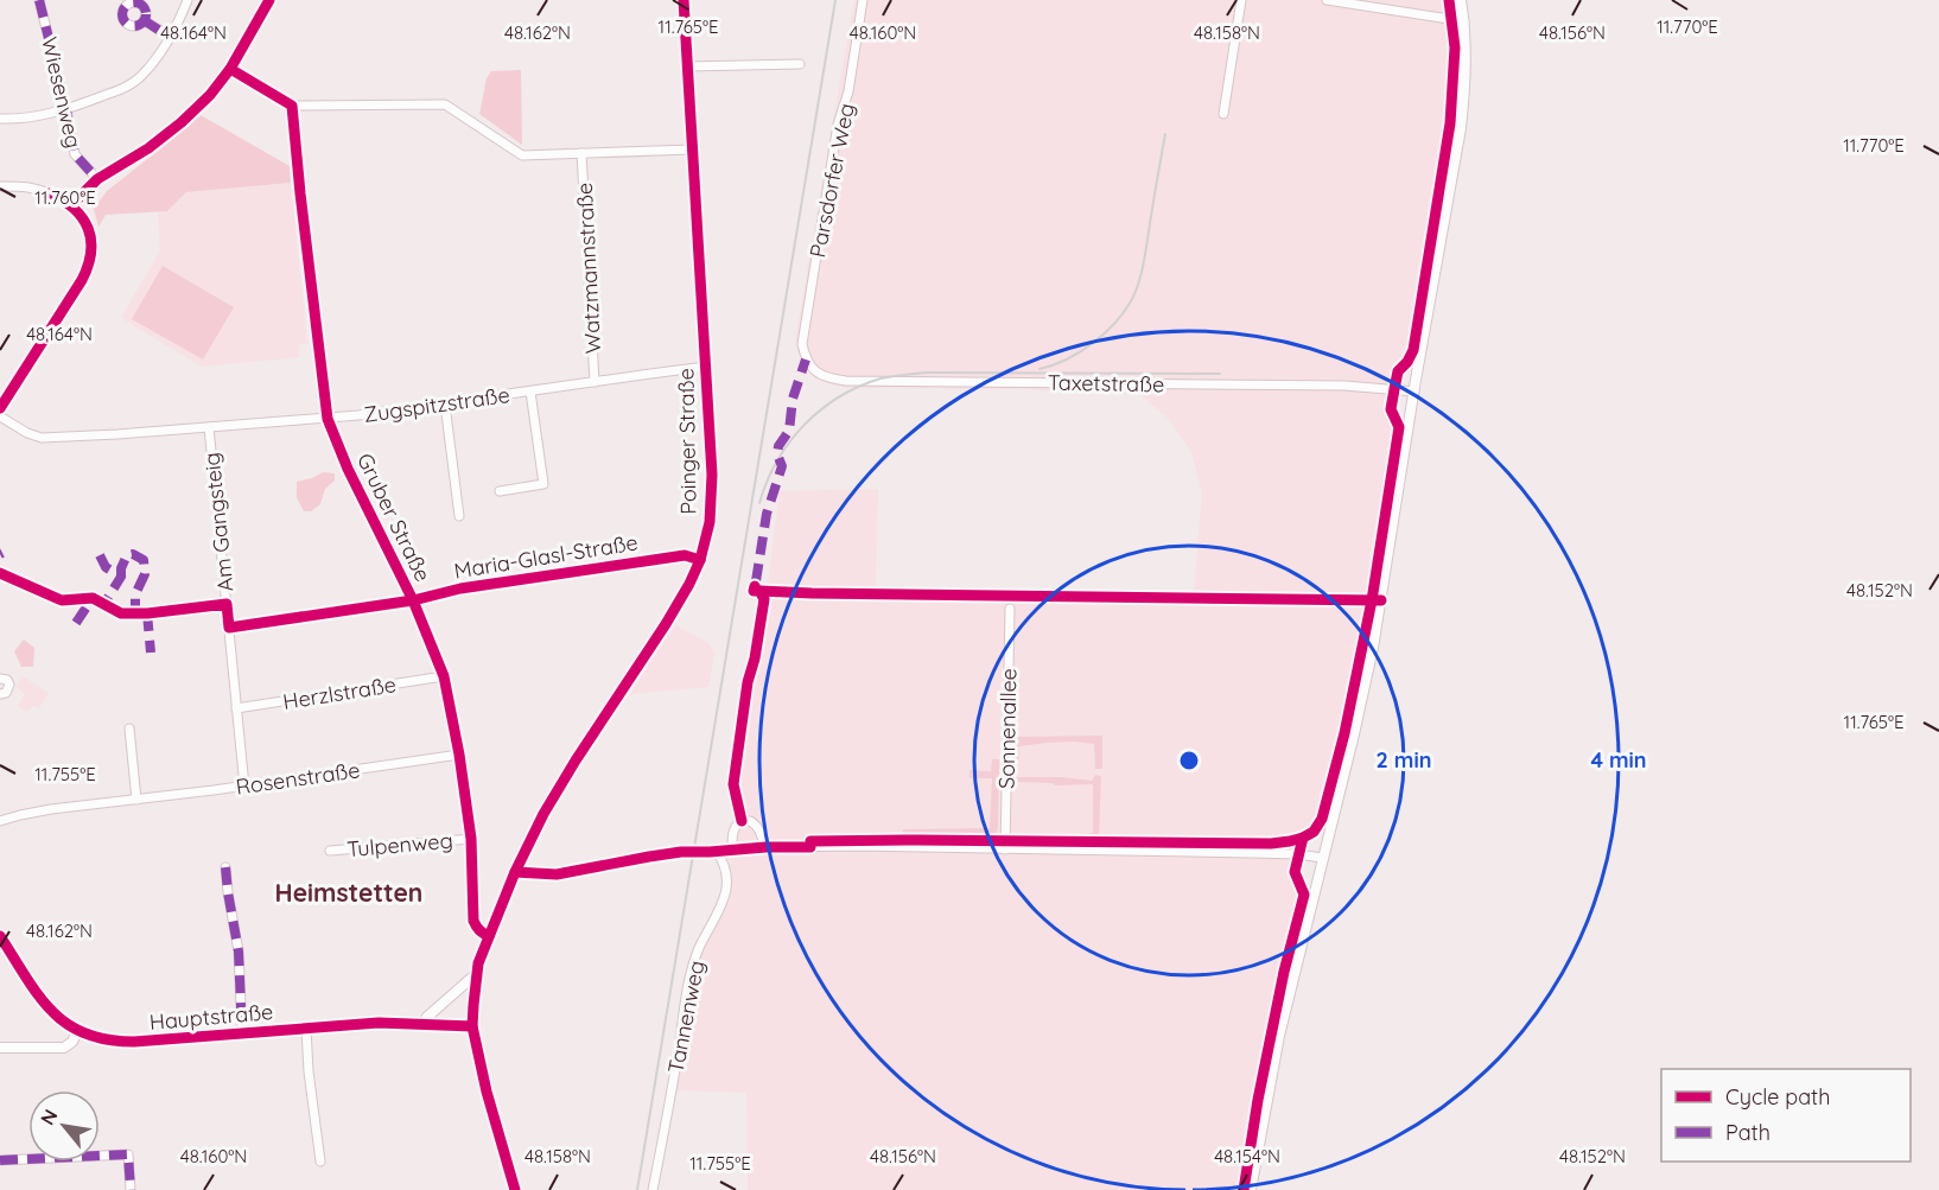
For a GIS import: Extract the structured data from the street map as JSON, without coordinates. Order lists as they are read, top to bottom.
{
  "streets": {
    "street": [
      "Wiesenweg",
      "Parsdorfer Weg",
      "Watzmannstraße",
      "Taxetstraße",
      "Zugspitzstraße",
      "Poinger Straße",
      "Gruber Straße",
      "Am Gangsteig",
      "Maria-Glasl-Straße",
      "Herzlstraße",
      "Sonnenallee",
      "Rosenstraße",
      "Tulpenweg",
      "Hauptstraße",
      "Tannenweg"
    ]
  },
  "crossings": [
    ["Parsdorfer Weg", "Taxetstraße"],
    ["Watzmannstraße", "Zugspitzstraße"],
    ["Zugspitzstraße", "Poinger Straße"],
    ["Zugspitzstraße", "Gruber Straße"],
    ["Zugspitzstraße", "Am Gangsteig"],
    ["Poinger Straße", "Gruber Straße"],
    ["Poinger Straße", "Maria-Glasl-Straße"],
    ["Poinger Straße", "Hauptstraße"],
    ["Gruber Straße", "Maria-Glasl-Straße"],
    ["Gruber Straße", "Herzlstraße"],
    ["Gruber Straße", "Rosenstraße"],
    ["Gruber Straße", "Tulpenweg"],
    ["Am Gangsteig", "Maria-Glasl-Straße"],
    ["Am Gangsteig", "Herzlstraße"],
    ["Am Gangsteig", "Rosenstraße"]
  ],
  "districts": ["Heimstetten"],
  "legend": ["Cycle path", "Path"],
  "north": "top left",
  "coordinates": [
    "11.765°E",
    "11.770°E",
    "48.164°N",
    "48.162°N",
    "48.160°N",
    "48.158°N",
    "48.156°N",
    "11.760°E",
    "48.152°N",
    "11.755°E",
    "48.154°N"
  ],
  "rings": ["2 min", "4 min"]
}
